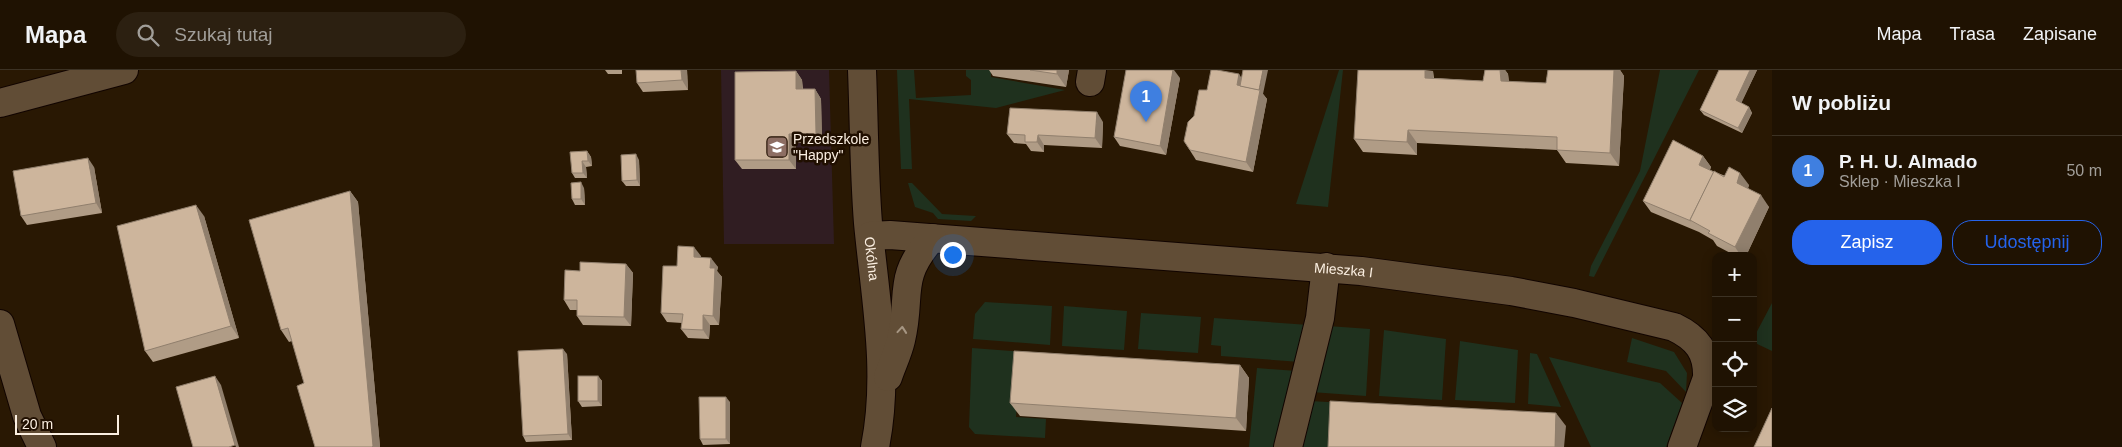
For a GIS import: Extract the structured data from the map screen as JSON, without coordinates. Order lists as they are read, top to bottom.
{
  "streets": {
    "street": ["Okólna", "Mieszka I"]
  },
  "crossings": [
    ["Okólna", "Mieszka I"]
  ],
  "places": {
    "school or university": ["Przedszkole \"Happy\""]
  },
  "scale_bar": "20 m",
  "page": {
    "header": "Mapa",
    "search": "Szukaj tutaj",
    "nav": ["Mapa", "Trasa", "Zapisane"],
    "heading": "W pobliżu",
    "pins": "1",
    "list": [
      {
        "mark": "1",
        "name": "P. H. U. Almado",
        "note": "Sklep · Mieszka I",
        "value": "50 m"
      }
    ],
    "buttons": ["Zapisz", "Udostępnij"],
    "map_buttons": ["+", "−"],
    "scale": "20 m"
  }
}
